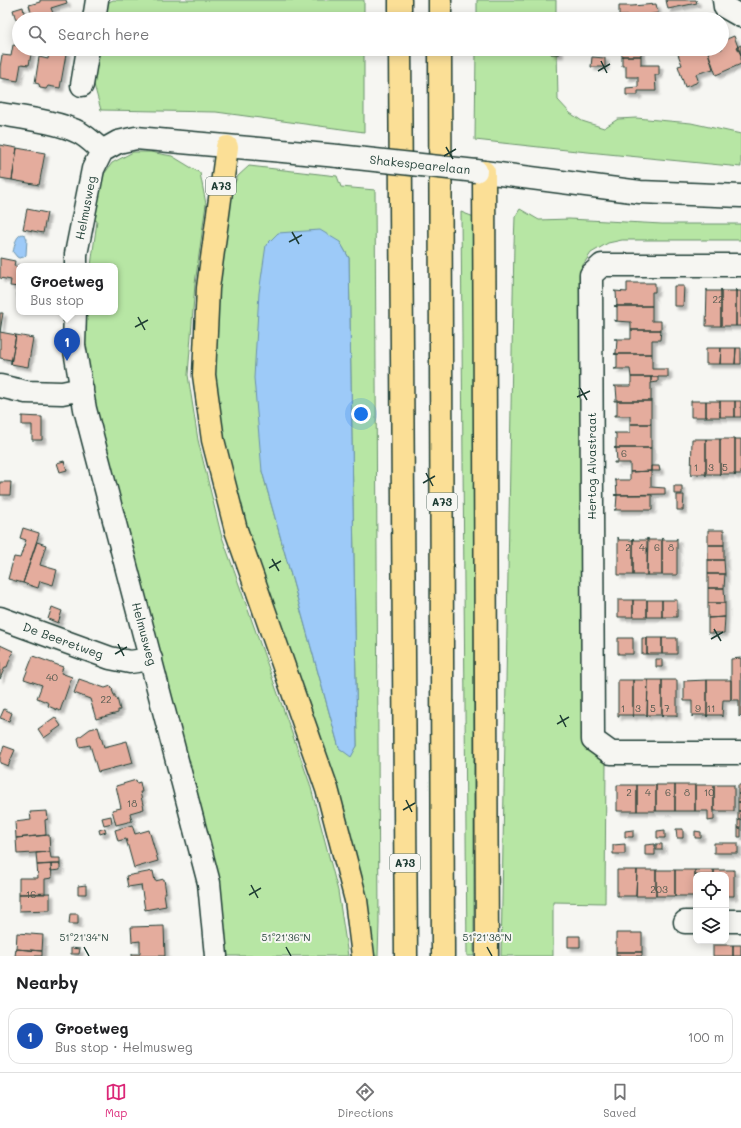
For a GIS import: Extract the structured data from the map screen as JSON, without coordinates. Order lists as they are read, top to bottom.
{
  "streets": {
    "highway": ["A73"],
    "street": [
      "Shakespearelaan",
      "Helmusweg",
      "Hertog Alvastraat",
      "De Beeretweg"
    ]
  },
  "crossings": [
    ["Shakespearelaan", "A73"],
    ["Shakespearelaan", "Helmusweg"],
    ["Helmusweg", "De Beeretweg"]
  ],
  "house_numbers": [
    "22",
    "6",
    "1",
    "3",
    "5",
    "2",
    "4",
    "6",
    "8",
    "40",
    "22",
    "1",
    "3",
    "5",
    "7",
    "9",
    "11",
    "2",
    "4",
    "6",
    "8",
    "10",
    "18",
    "203",
    "16"
  ],
  "page": {
    "search": "Search here",
    "popup": ["Groetweg", "Bus stop"],
    "pins": "1",
    "heading": "Nearby",
    "list": [
      {
        "mark": "1",
        "name": "Groetweg",
        "note": "Bus stop · Helmusweg",
        "value": "100 m"
      }
    ],
    "nav": ["Map", "Directions", "Saved"]
  },
  "coordinates": ["51°21'34\"N", "51°21'36\"N", "51°21'38\"N"]
}
